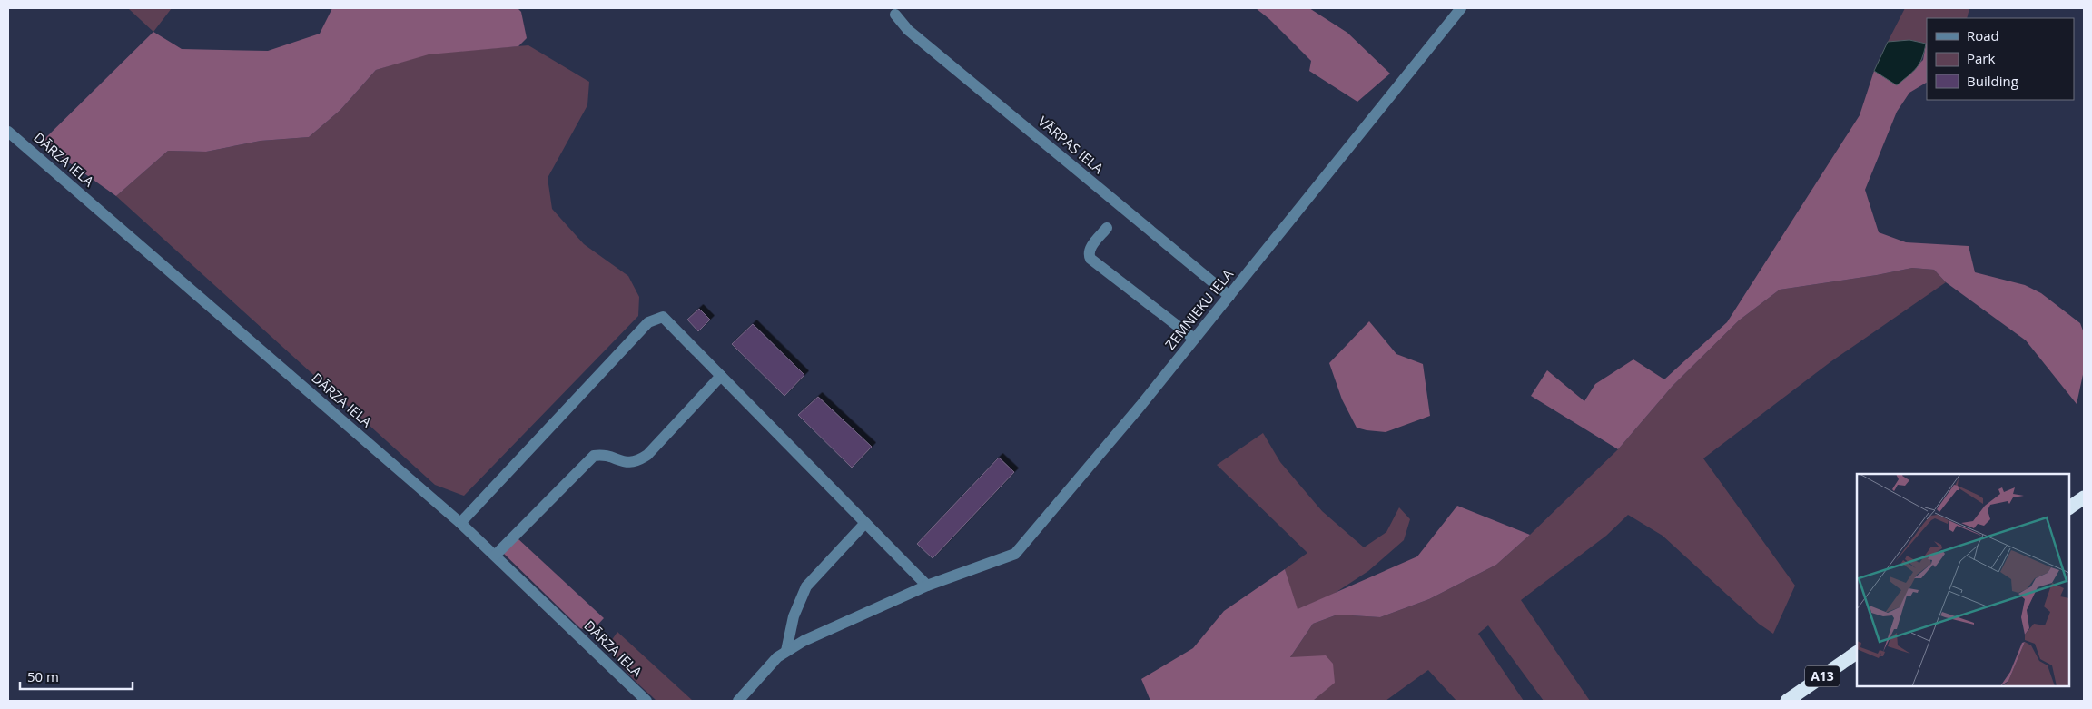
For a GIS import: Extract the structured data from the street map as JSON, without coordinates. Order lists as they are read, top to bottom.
{
  "streets": {
    "highway": ["A13"],
    "street": ["VĀRPAS IELA", "DĀRZA IELA", "ZEMNIEKU IELA"]
  },
  "crossings": [
    ["VĀRPAS IELA", "ZEMNIEKU IELA"]
  ],
  "legend": ["Road", "Park", "Building"],
  "scale_bar": "50 m"
}
